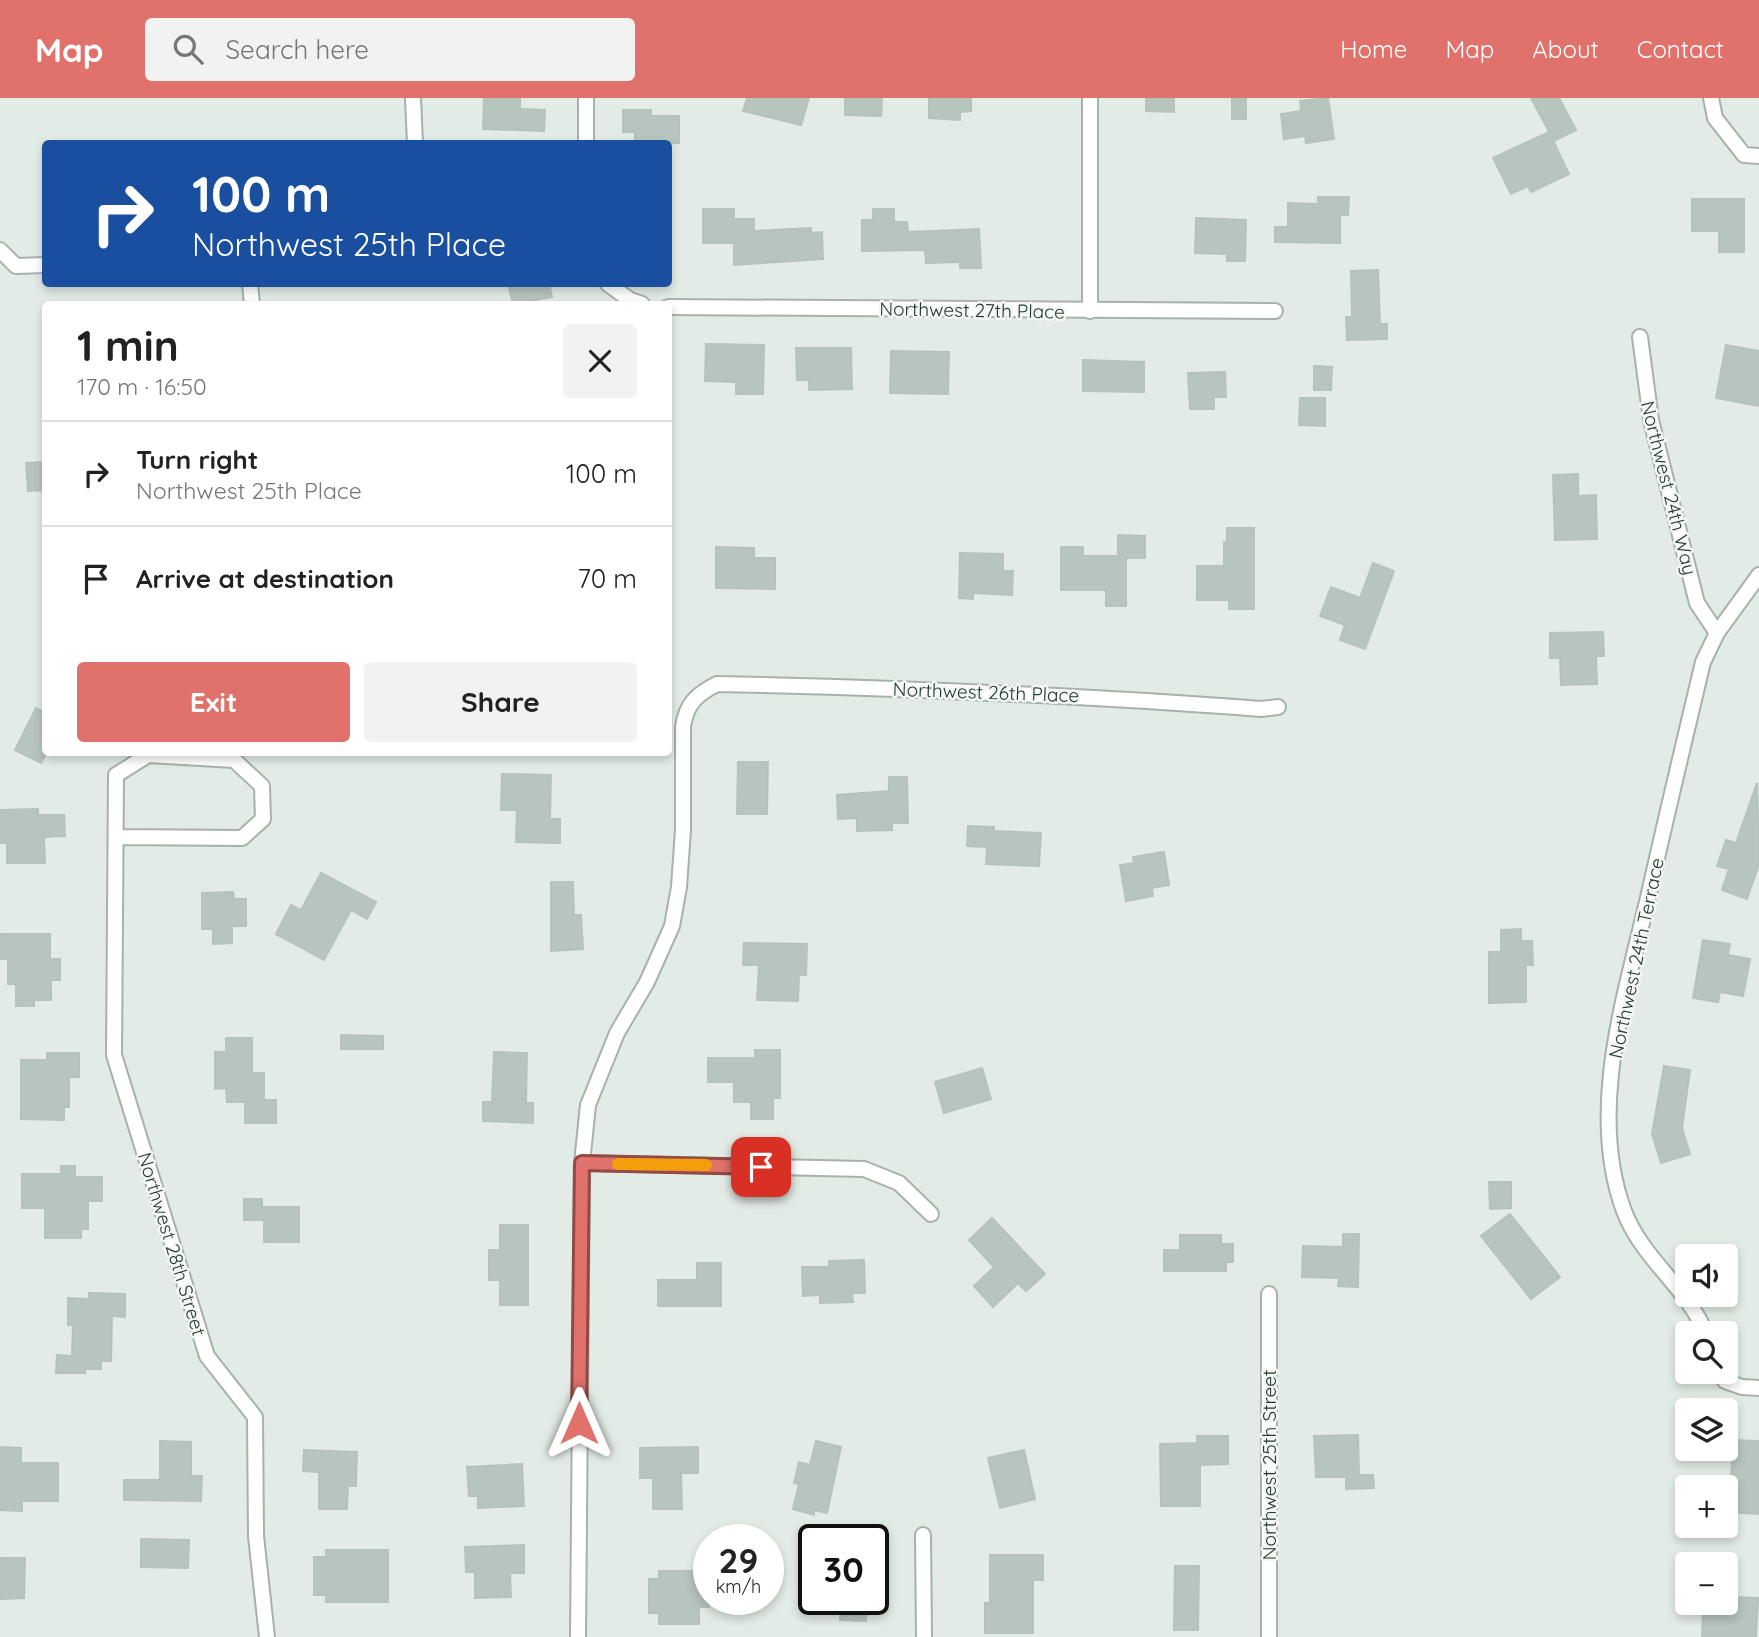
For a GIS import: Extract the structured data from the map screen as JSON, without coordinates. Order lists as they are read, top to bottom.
{
  "streets": {
    "street": [
      "Northwest 27th Place",
      "Northwest 24th Way",
      "Northwest 26th Place",
      "Northwest 24th Terrace",
      "Northwest 28th Street",
      "Northwest 25th Street"
    ]
  },
  "crossings": [
    ["Northwest 24th Way", "Northwest 24th Terrace"]
  ],
  "page": {
    "header": "Map",
    "search": "Search here",
    "nav": [
      "Home",
      "Map",
      "About",
      "Contact"
    ],
    "turn": ["100 m", "Northwest 25th Place"],
    "heading": ["1 min", "170 m · 16:50"],
    "list": [
      {
        "name": "Turn right",
        "note": "Northwest 25th Place",
        "value": "100 m"
      },
      {
        "name": "Arrive at destination",
        "value": "70 m"
      }
    ],
    "buttons": ["Exit", "Share"],
    "map_buttons": ["+", "−"],
    "speed": "29 km/h",
    "limit": "30"
  }
}
